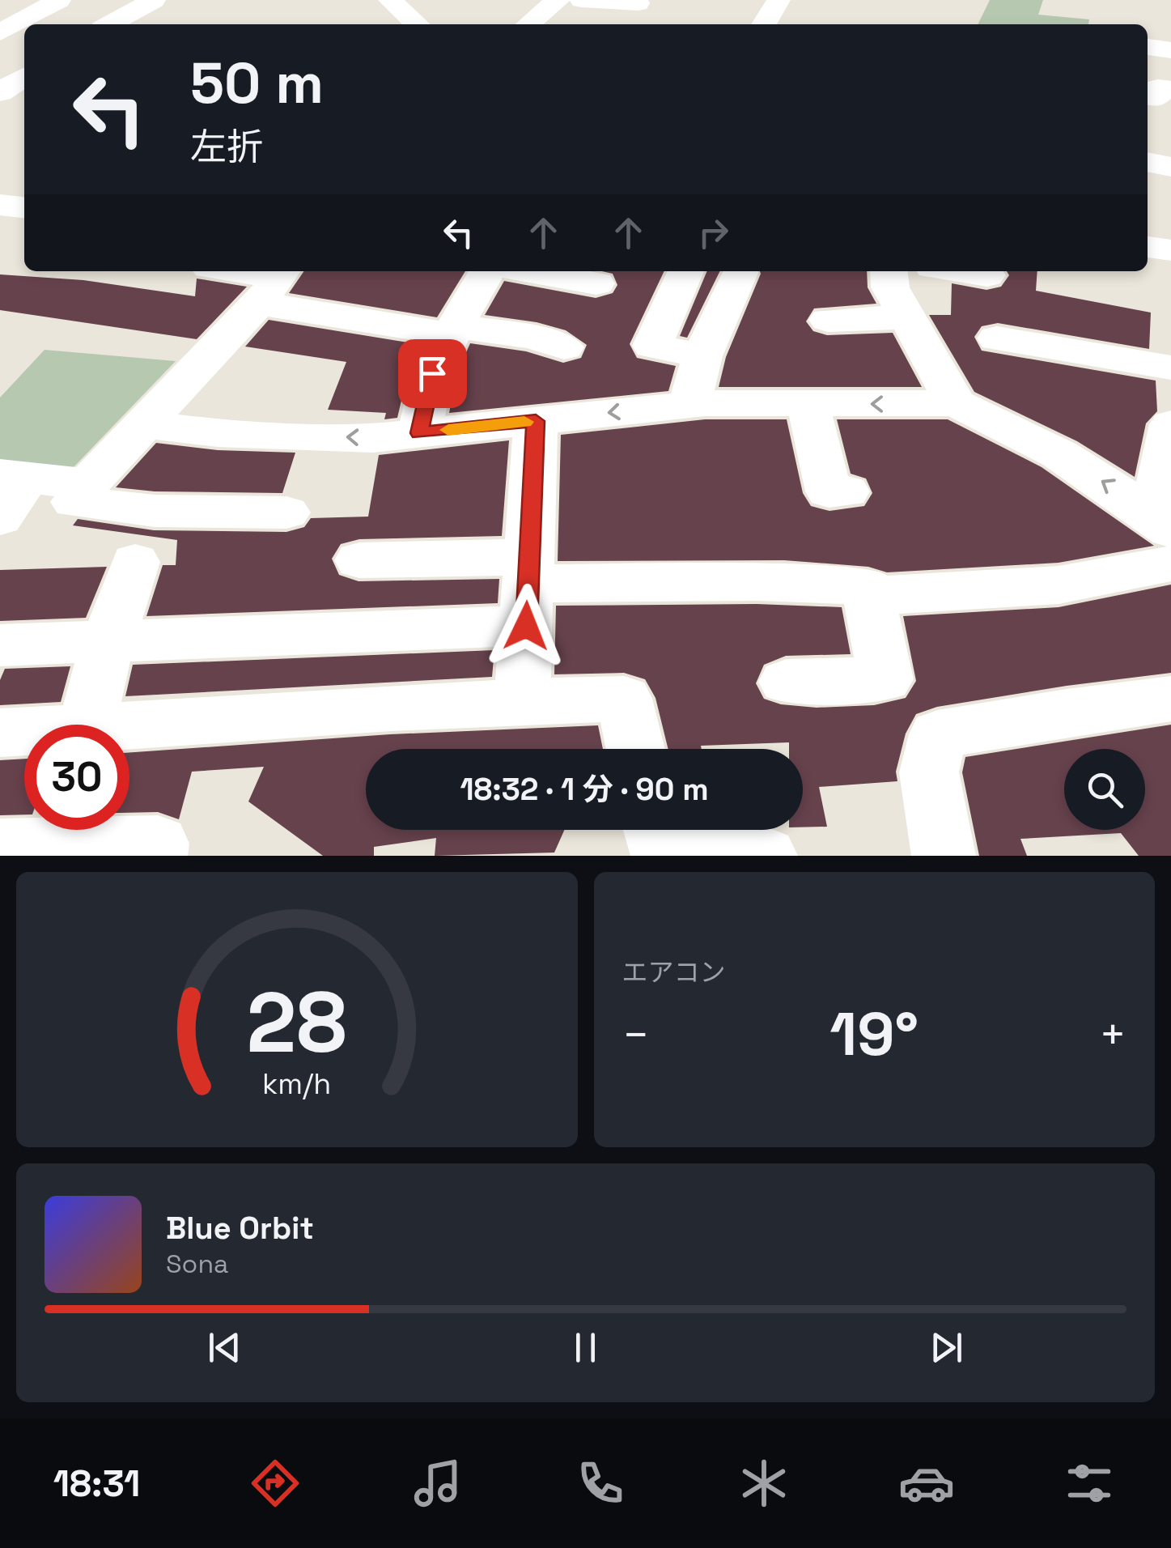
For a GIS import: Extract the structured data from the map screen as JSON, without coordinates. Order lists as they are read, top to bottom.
{
  "page": {
    "turn": ["50 m", "左折"],
    "limit": "30",
    "trip": "18:32 · 1 分 · 90 m",
    "tile": "エアコン",
    "heat": ["−", "19°", "+"],
    "song": ["Blue Orbit", "Sona"],
    "tabs": "18:31",
    "gauge": ["28", "km/h"]
  }
}
